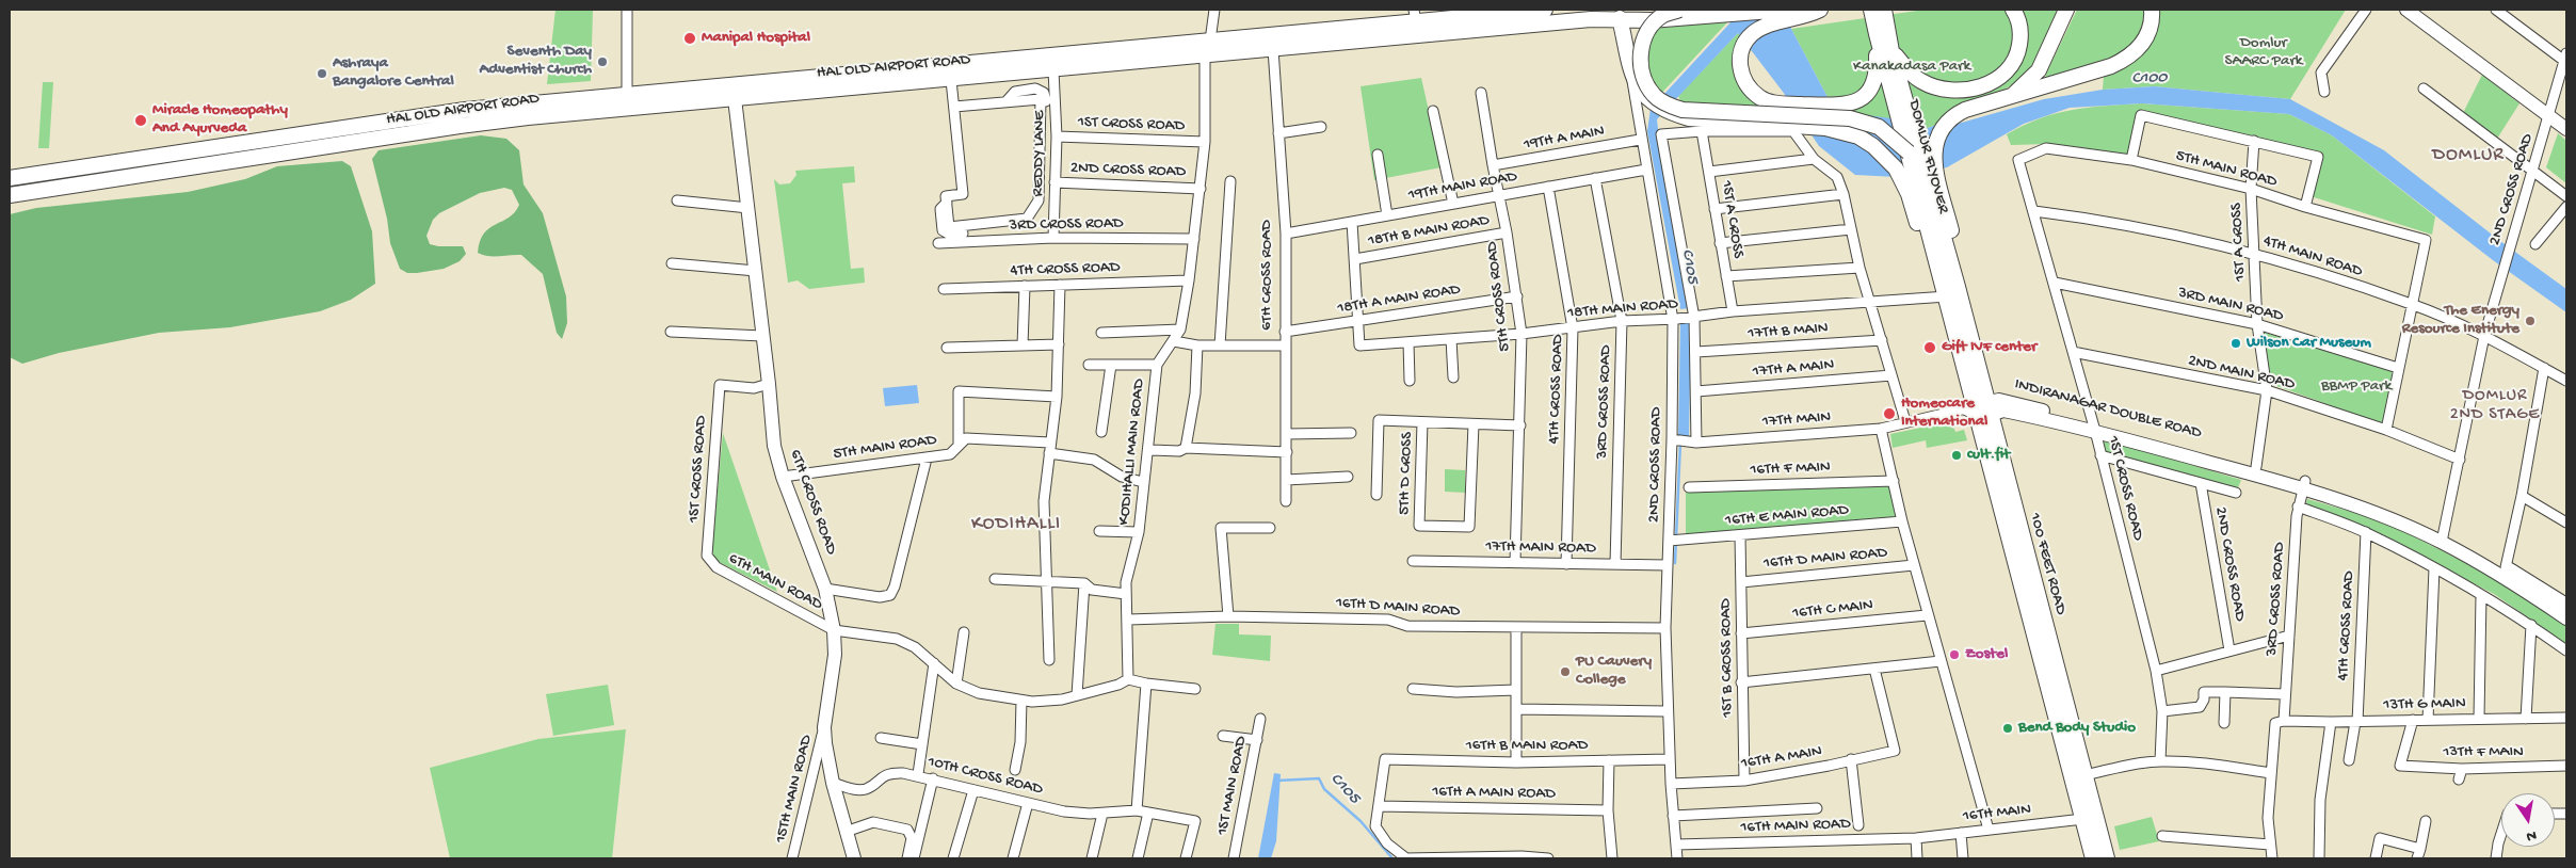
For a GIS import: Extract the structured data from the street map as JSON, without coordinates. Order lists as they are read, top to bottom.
{
  "streets": {
    "main road": ["HAL OLD AIRPORT ROAD", "DOMLUR FLYOVER", "100 FEET ROAD"],
    "street": [
      "1ST CROSS ROAD",
      "19TH A MAIN",
      "REDDY LANE",
      "5TH MAIN ROAD",
      "2ND CROSS ROAD",
      "19TH MAIN ROAD",
      "1ST A CROSS",
      "3RD CROSS ROAD",
      "18TH B MAIN ROAD",
      "4TH MAIN ROAD",
      "4TH CROSS ROAD",
      "6TH CROSS ROAD",
      "5TH CROSS ROAD",
      "18TH A MAIN ROAD",
      "3RD MAIN ROAD",
      "18TH MAIN ROAD",
      "17TH B MAIN",
      "17TH A MAIN",
      "2ND MAIN ROAD",
      "INDIRANAGAR DOUBLE ROAD",
      "17TH MAIN",
      "KODIHALLI MAIN ROAD",
      "16TH F MAIN",
      "5TH D CROSS",
      "16TH E MAIN ROAD",
      "17TH MAIN ROAD",
      "16TH D MAIN ROAD",
      "6TH MAIN ROAD",
      "16TH C MAIN",
      "1ST B CROSS ROAD",
      "13TH G MAIN",
      "16TH B MAIN ROAD",
      "13TH F MAIN",
      "16TH A MAIN",
      "10TH CROSS ROAD",
      "1ST MAIN ROAD",
      "15TH MAIN ROAD",
      "16TH A MAIN ROAD",
      "16TH MAIN",
      "16TH MAIN ROAD"
    ]
  },
  "crossings": [
    ["HAL OLD AIRPORT ROAD", "REDDY LANE"],
    ["HAL OLD AIRPORT ROAD", "6TH CROSS ROAD"],
    ["HAL OLD AIRPORT ROAD", "KODIHALLI MAIN ROAD"],
    ["1ST CROSS ROAD", "REDDY LANE"],
    ["1ST CROSS ROAD", "5TH MAIN ROAD"],
    ["1ST CROSS ROAD", "4TH MAIN ROAD"],
    ["1ST CROSS ROAD", "6TH CROSS ROAD"],
    ["1ST CROSS ROAD", "3RD MAIN ROAD"],
    ["1ST CROSS ROAD", "2ND MAIN ROAD"],
    ["1ST CROSS ROAD", "INDIRANAGAR DOUBLE ROAD"],
    ["1ST CROSS ROAD", "KODIHALLI MAIN ROAD"],
    ["1ST CROSS ROAD", "6TH MAIN ROAD"],
    ["19TH A MAIN", "2ND CROSS ROAD"],
    ["19TH A MAIN", "5TH CROSS ROAD"],
    ["REDDY LANE", "2ND CROSS ROAD"],
    ["REDDY LANE", "3RD CROSS ROAD"],
    ["DOMLUR FLYOVER", "100 FEET ROAD"],
    ["5TH MAIN ROAD", "1ST A CROSS"],
    ["5TH MAIN ROAD", "4TH MAIN ROAD"],
    ["5TH MAIN ROAD", "6TH CROSS ROAD"],
    ["2ND CROSS ROAD", "19TH MAIN ROAD"],
    ["2ND CROSS ROAD", "4TH MAIN ROAD"],
    ["2ND CROSS ROAD", "18TH MAIN ROAD"],
    ["2ND CROSS ROAD", "2ND MAIN ROAD"],
    ["2ND CROSS ROAD", "INDIRANAGAR DOUBLE ROAD"],
    ["2ND CROSS ROAD", "KODIHALLI MAIN ROAD"],
    ["2ND CROSS ROAD", "16TH E MAIN ROAD"],
    ["2ND CROSS ROAD", "17TH MAIN ROAD"],
    ["2ND CROSS ROAD", "16TH D MAIN ROAD"],
    ["2ND CROSS ROAD", "16TH B MAIN ROAD"],
    ["2ND CROSS ROAD", "16TH A MAIN"],
    ["2ND CROSS ROAD", "16TH MAIN ROAD"],
    ["19TH MAIN ROAD", "3RD CROSS ROAD"],
    ["19TH MAIN ROAD", "4TH CROSS ROAD"],
    ["19TH MAIN ROAD", "6TH CROSS ROAD"],
    ["19TH MAIN ROAD", "5TH CROSS ROAD"],
    ["1ST A CROSS", "4TH MAIN ROAD"],
    ["1ST A CROSS", "3RD MAIN ROAD"],
    ["1ST A CROSS", "18TH MAIN ROAD"],
    ["1ST A CROSS", "2ND MAIN ROAD"],
    ["1ST A CROSS", "INDIRANAGAR DOUBLE ROAD"],
    ["3RD CROSS ROAD", "18TH MAIN ROAD"],
    ["3RD CROSS ROAD", "INDIRANAGAR DOUBLE ROAD"],
    ["3RD CROSS ROAD", "KODIHALLI MAIN ROAD"],
    ["3RD CROSS ROAD", "17TH MAIN ROAD"],
    ["3RD CROSS ROAD", "13TH G MAIN"],
    ["18TH B MAIN ROAD", "5TH CROSS ROAD"],
    ["4TH CROSS ROAD", "18TH MAIN ROAD"],
    ["4TH CROSS ROAD", "KODIHALLI MAIN ROAD"],
    ["4TH CROSS ROAD", "17TH MAIN ROAD"],
    ["4TH CROSS ROAD", "13TH G MAIN"],
    ["6TH CROSS ROAD", "18TH A MAIN ROAD"],
    ["6TH CROSS ROAD", "6TH MAIN ROAD"],
    ["6TH CROSS ROAD", "10TH CROSS ROAD"],
    ["6TH CROSS ROAD", "15TH MAIN ROAD"],
    ["5TH CROSS ROAD", "18TH A MAIN ROAD"],
    ["5TH CROSS ROAD", "18TH MAIN ROAD"],
    ["5TH CROSS ROAD", "17TH MAIN ROAD"],
    ["18TH A MAIN ROAD", "18TH MAIN ROAD"],
    ["18TH MAIN ROAD", "100 FEET ROAD"],
    ["INDIRANAGAR DOUBLE ROAD", "100 FEET ROAD"],
    ["KODIHALLI MAIN ROAD", "16TH D MAIN ROAD"],
    ["16TH E MAIN ROAD", "1ST B CROSS ROAD"],
    ["16TH D MAIN ROAD", "1ST B CROSS ROAD"],
    ["100 FEET ROAD", "16TH MAIN"],
    ["16TH C MAIN", "1ST B CROSS ROAD"],
    ["1ST B CROSS ROAD", "16TH A MAIN"],
    ["13TH G MAIN", "13TH F MAIN"],
    ["16TH B MAIN ROAD", "16TH A MAIN ROAD"],
    ["16TH MAIN", "16TH MAIN ROAD"]
  ],
  "districts": ["DOMLUR", "DOMLUR 2ND STAGE", "KODIHALLI"],
  "water": ["C100", "C105"],
  "parks": ["Domlur SAARC Park", "Kanakadasa Park", "BBMP Park"],
  "places": [
    "Manipal Hospital",
    "Seventh Day Adventist Church",
    "Ashraya Bangalore Central",
    "Miracle Homeopathy And Ayurveda",
    "The Energy Resource Institute",
    "Wilson Car Museum",
    "Gift IVF center",
    "Homeocare International",
    "cult.fit",
    "Zostel",
    "PU Cauvery College",
    "Bend Body Studio"
  ],
  "north": "bottom"
}
